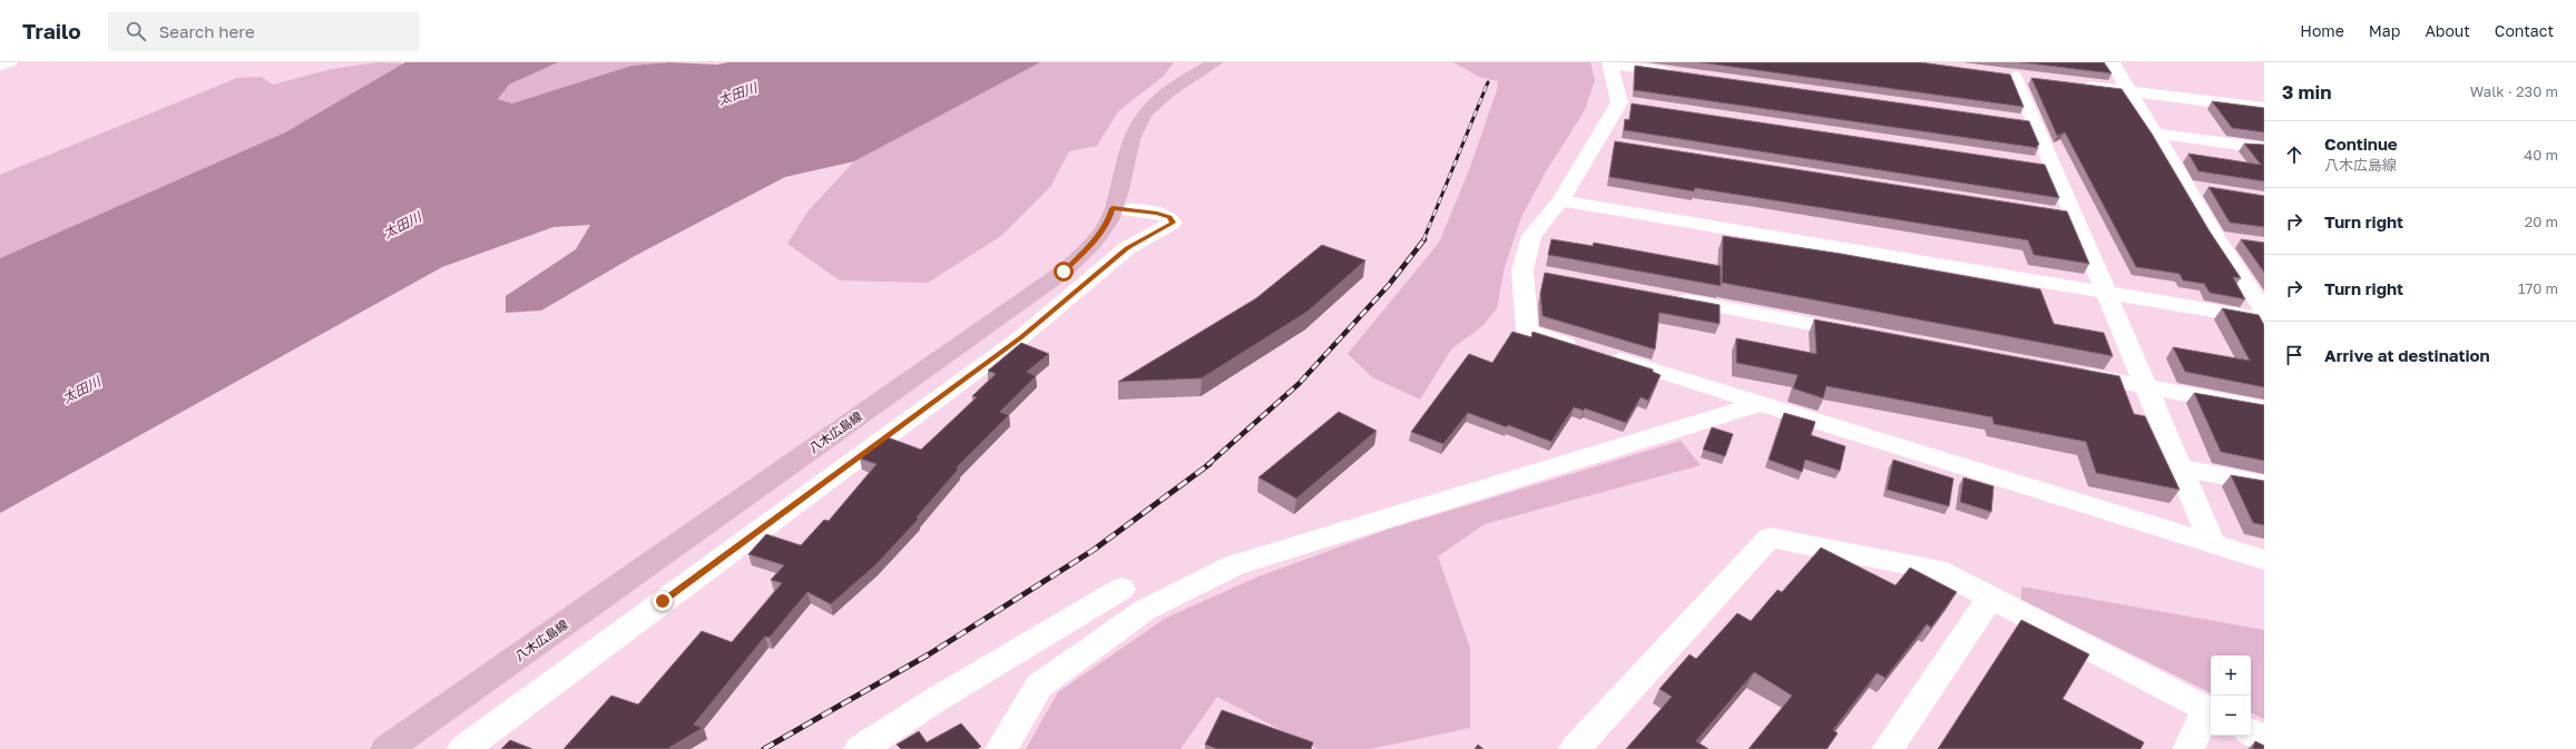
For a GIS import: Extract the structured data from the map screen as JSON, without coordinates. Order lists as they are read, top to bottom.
{
  "streets": {
    "main road": ["八木広島線"]
  },
  "water": ["太田川"],
  "page": {
    "header": "Trailo",
    "search": "Search here",
    "nav": [
      "Home",
      "Map",
      "About",
      "Contact"
    ],
    "heading": ["3 min", "Walk · 230 m"],
    "list": [
      ["Continue", "八木広島線", "40 m"],
      ["Turn right", "20 m"],
      ["Turn right", "170 m"],
      "Arrive at destination"
    ],
    "map_buttons": ["+", "−"]
  }
}
